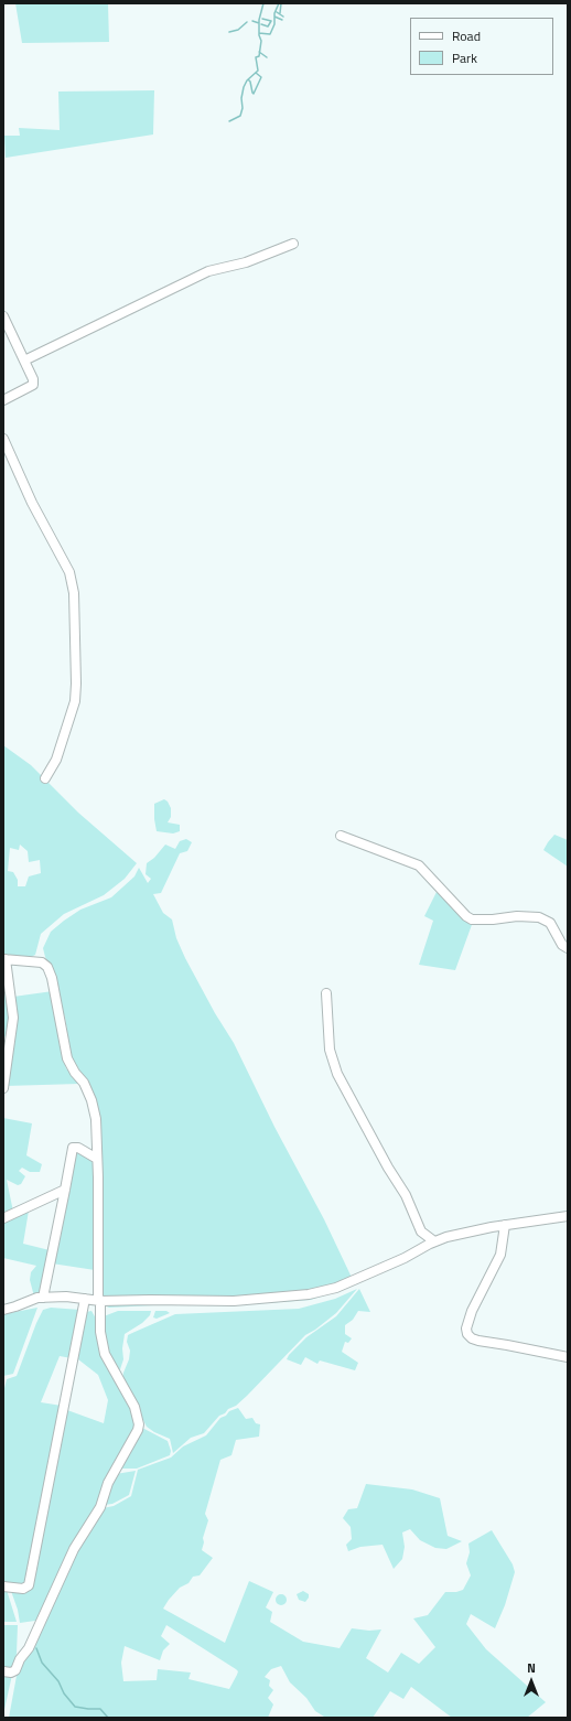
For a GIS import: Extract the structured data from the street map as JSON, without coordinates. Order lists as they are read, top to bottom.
{
  "legend": ["Road", "Park"],
  "north": "top"
}
